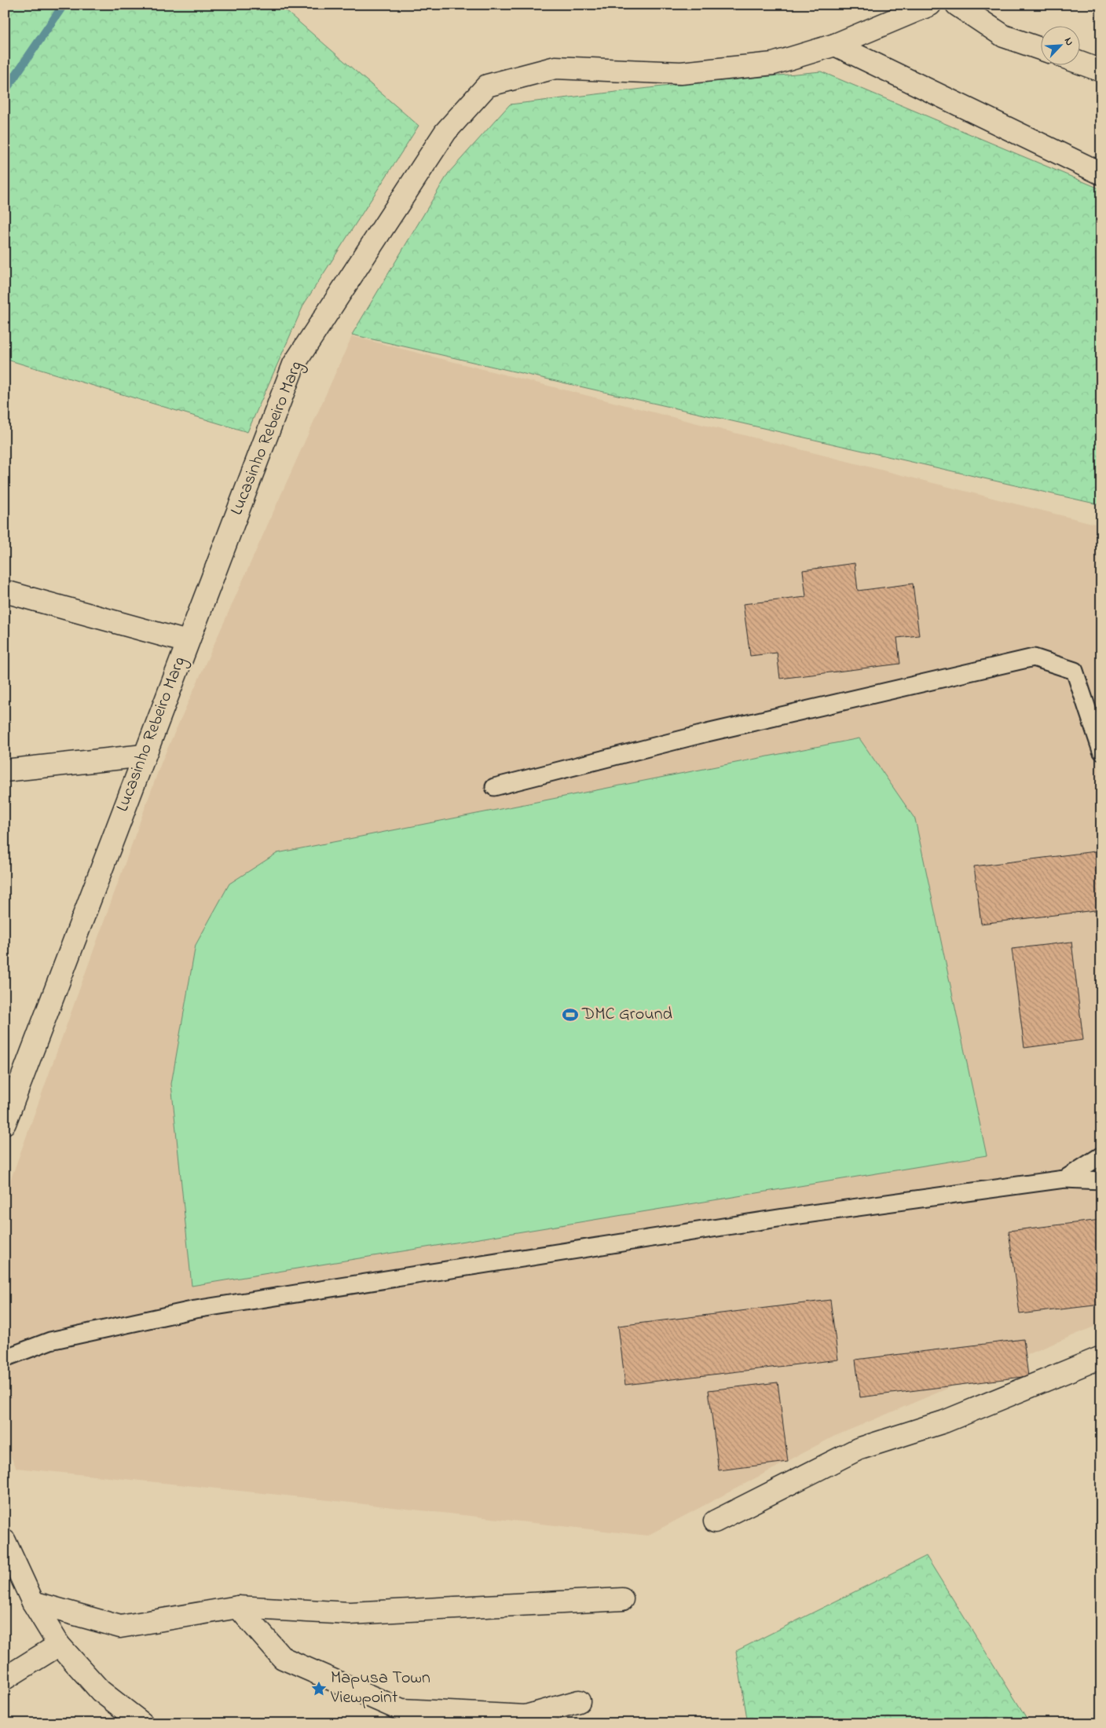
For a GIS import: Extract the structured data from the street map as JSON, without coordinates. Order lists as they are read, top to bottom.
{
  "streets": {
    "street": ["Lucasinho Rebeiro Marg"]
  },
  "places": {
    "sports": ["DMC Ground"],
    "place": ["Mapusa Town Viewpoint"]
  },
  "north": "top right"
}
